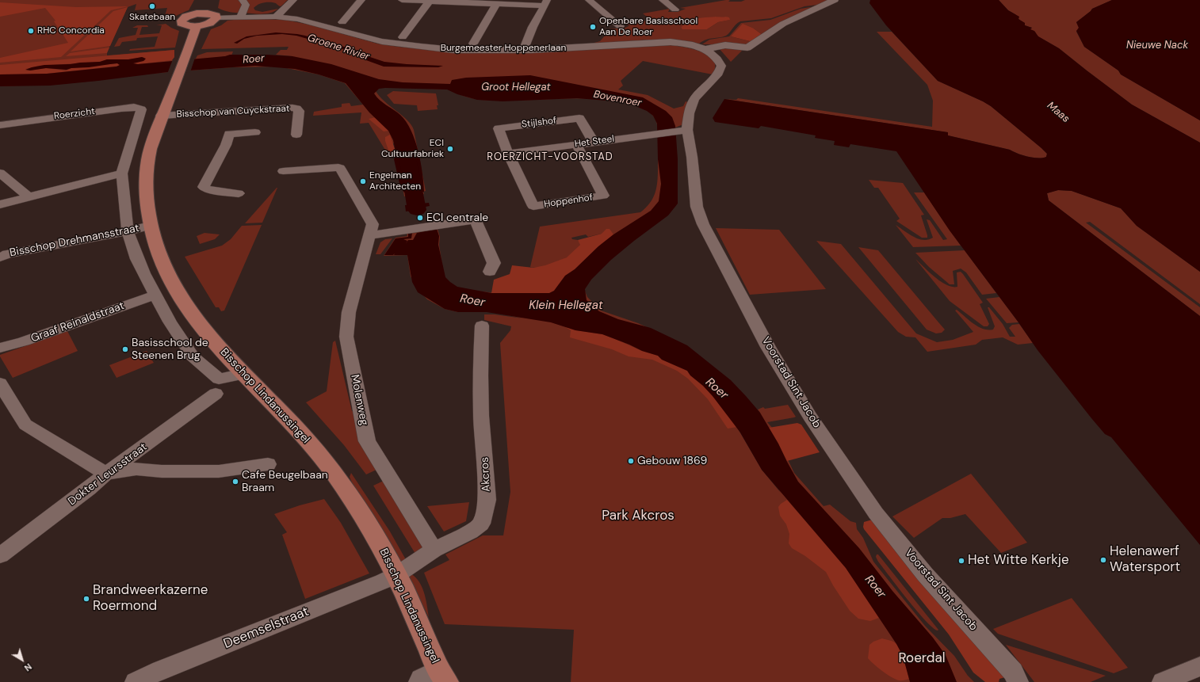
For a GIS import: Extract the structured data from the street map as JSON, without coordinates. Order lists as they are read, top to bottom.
{
  "streets": {
    "main road": ["Bisschop Lindanussingel"],
    "street": [
      "Burgemeester Hoppenerlaan",
      "Bisschop van Cuyckstraat",
      "Roerzicht",
      "Stijlshof",
      "Het Steel",
      "Hoppenhof",
      "Bisschop Drehmansstraat",
      "Graaf Reinaldstraat",
      "Voorstad Sint Jacob",
      "Molenweg",
      "Dokter Leursstraat",
      "Akcros",
      "Deemselstraat"
    ]
  },
  "crossings": [
    ["Burgemeester Hoppenerlaan", "Voorstad Sint Jacob"],
    ["Bisschop van Cuyckstraat", "Bisschop Lindanussingel"],
    ["Roerzicht", "Bisschop Lindanussingel"],
    ["Stijlshof", "Het Steel"],
    ["Stijlshof", "Hoppenhof"],
    ["Het Steel", "Hoppenhof"],
    ["Het Steel", "Voorstad Sint Jacob"],
    ["Bisschop Drehmansstraat", "Bisschop Lindanussingel"],
    ["Graaf Reinaldstraat", "Bisschop Lindanussingel"],
    ["Bisschop Lindanussingel", "Dokter Leursstraat"],
    ["Bisschop Lindanussingel", "Akcros"],
    ["Bisschop Lindanussingel", "Deemselstraat"],
    ["Molenweg", "Akcros"],
    ["Akcros", "Deemselstraat"]
  ],
  "districts": ["ROERZICHT-VOORSTAD"],
  "water": [
    "Nieuwe Nack",
    "Groene Rivier",
    "Roer",
    "Groot Hellegat",
    "Bovenroer",
    "Maas",
    "Klein Hellegat"
  ],
  "parks": ["Park Akcros", "Roerdal"],
  "places": [
    "Skatebaan",
    "Openbare Basisschool Aan De Roer",
    "RHC Concordia",
    "ECI Cultuurfabriek",
    "Engelman Architecten",
    "ECI centrale",
    "Basisschool de Steenen Brug",
    "Gebouw 1869",
    "Cafe Beugelbaan Braam",
    "Helenawerf Watersport",
    "Het Witte Kerkje",
    "Brandweerkazerne Roermond"
  ],
  "north": "bottom right"
}
